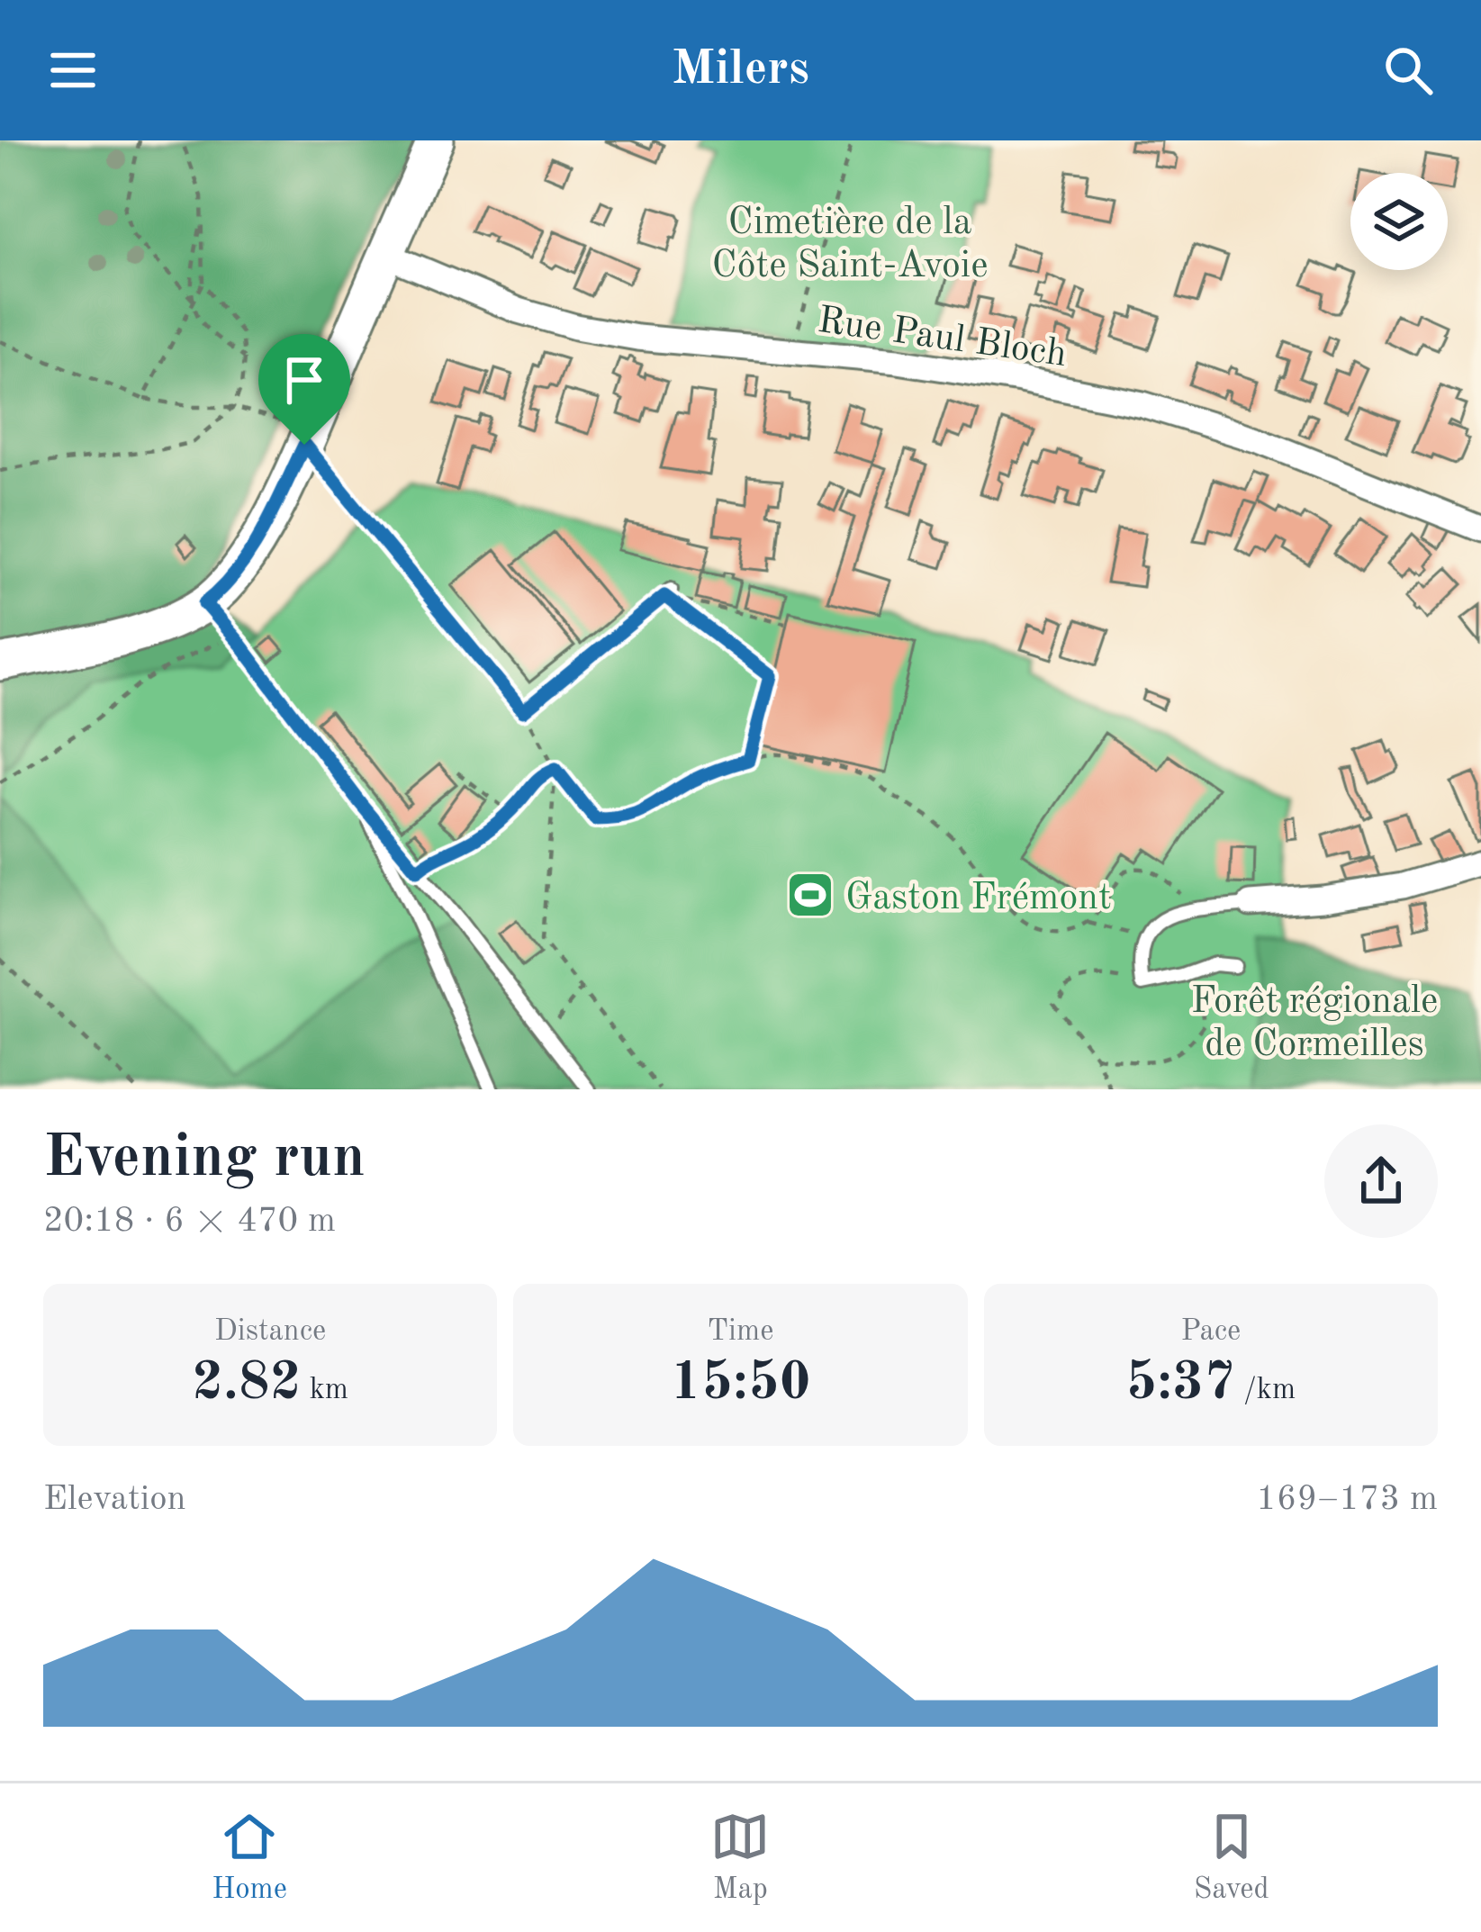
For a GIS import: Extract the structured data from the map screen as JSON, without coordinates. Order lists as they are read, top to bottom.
{
  "streets": {
    "street": ["Rue Paul Bloch"]
  },
  "parks": ["Cimetière de la Côte Saint-Avoie", "Forêt régionale de Cormeilles"],
  "places": {
    "sports": ["Gaston Frémont"]
  },
  "page": {
    "header": "Milers",
    "heading": ["Evening run", "20:18 · 6 × 470 m"],
    "stats": [
      ["Distance", "2.82 km"],
      ["Time", "15:50"],
      ["Pace", "5:37 /km"]
    ],
    "chart": ["Elevation", "169–173 m"],
    "tabs": ["Home", "Map", "Saved"]
  }
}
